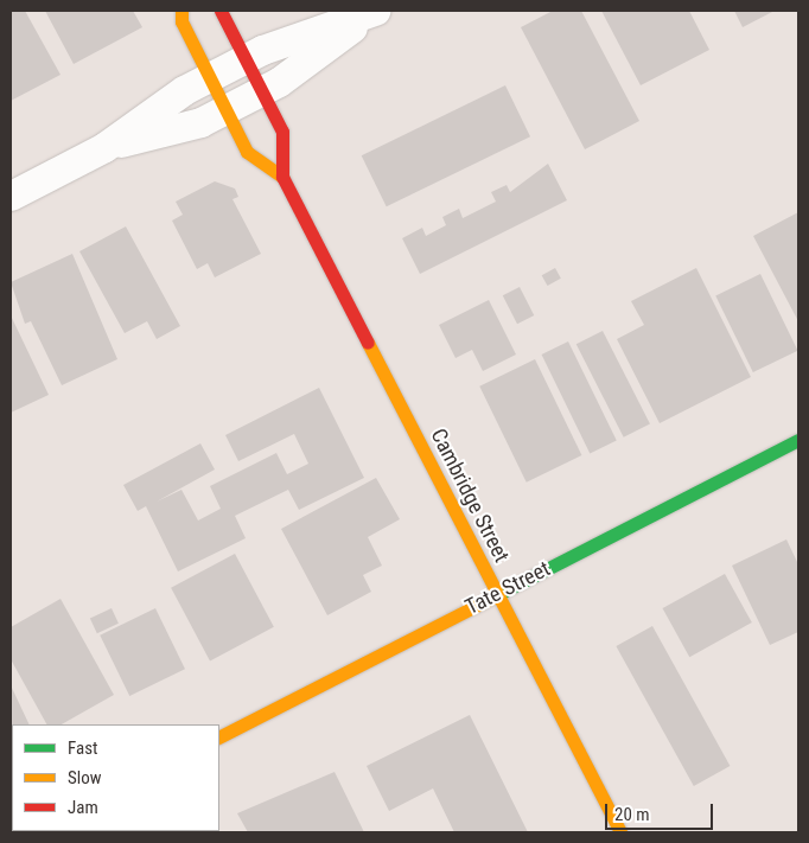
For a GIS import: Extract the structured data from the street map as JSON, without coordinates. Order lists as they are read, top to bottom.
{
  "streets": {
    "main road": ["Cambridge Street", "Tate Street"]
  },
  "crossings": [
    ["Cambridge Street", "Tate Street"]
  ],
  "legend": ["Fast", "Slow", "Jam"],
  "scale_bar": "20 m"
}
